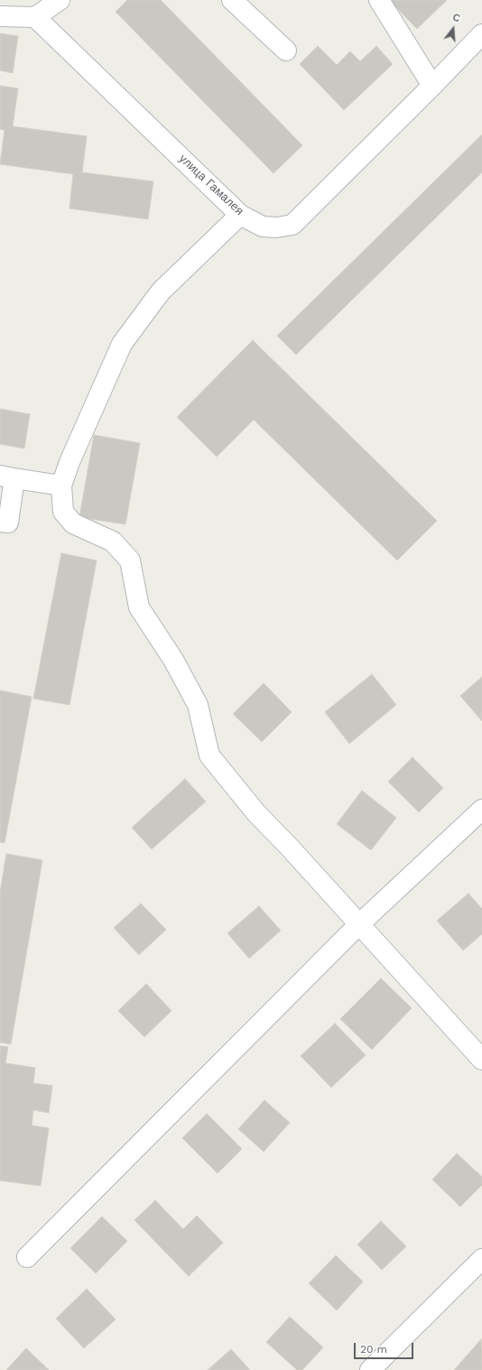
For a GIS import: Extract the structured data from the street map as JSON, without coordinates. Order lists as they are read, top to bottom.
{
  "streets": {
    "street": ["улица Гамалея"]
  },
  "scale_bar": "20 m",
  "north": "top"
}
